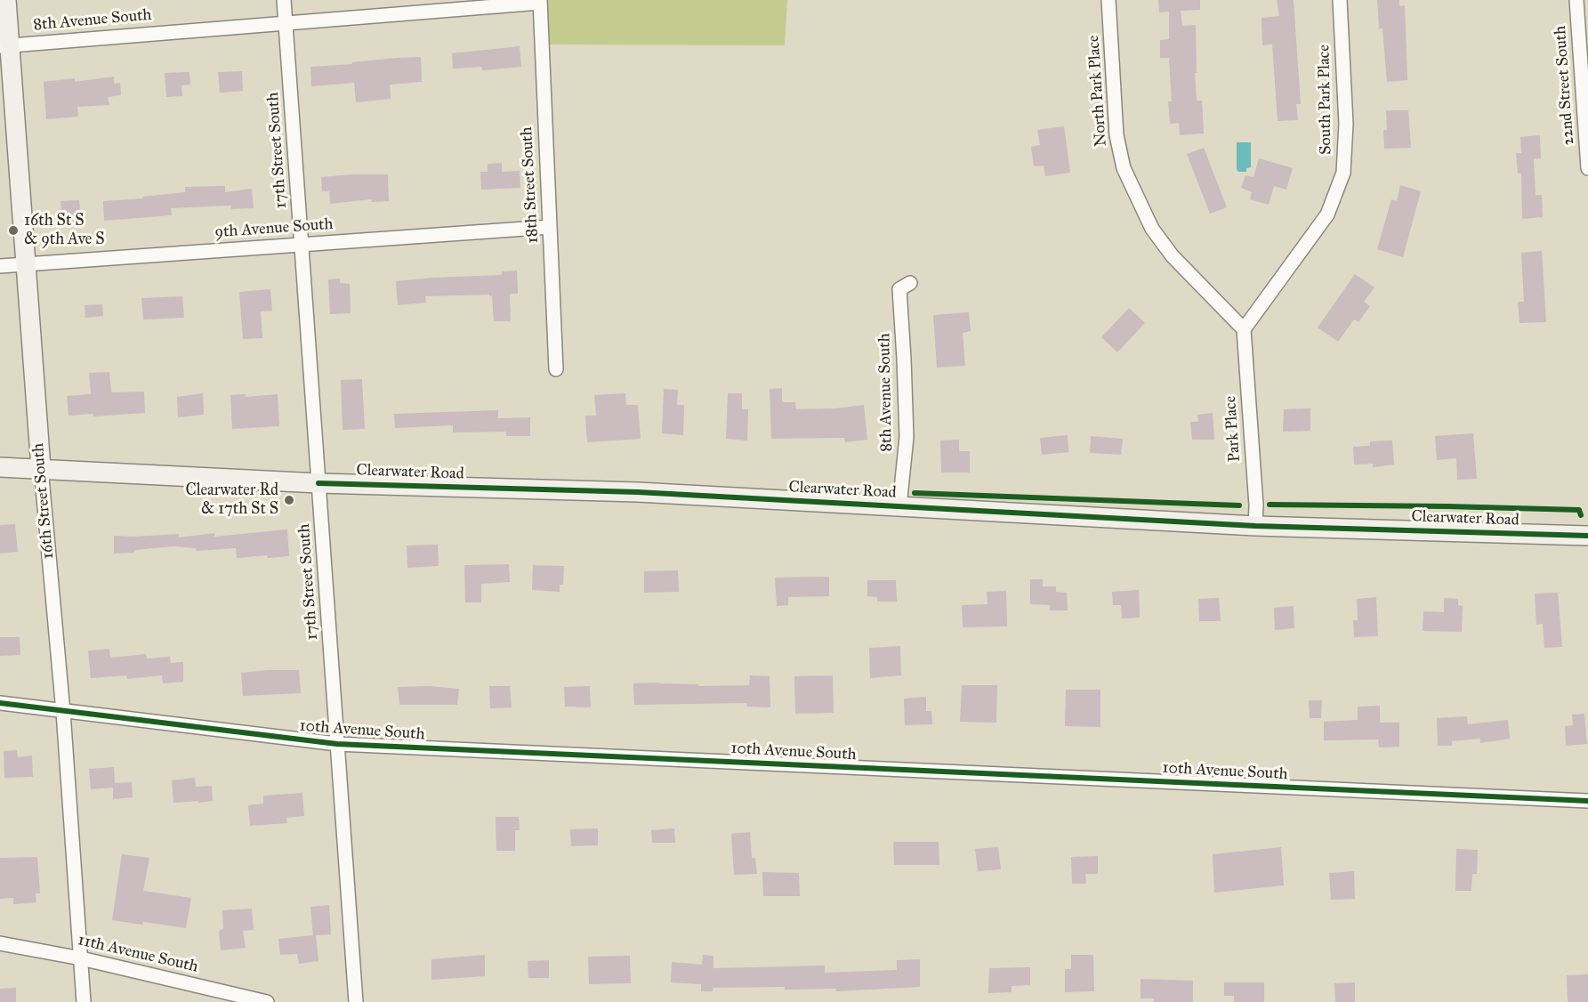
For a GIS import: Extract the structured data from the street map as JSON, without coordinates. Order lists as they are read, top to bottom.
{
  "streets": {
    "street": [
      "8th Avenue South",
      "22nd Street South",
      "North Park Place",
      "South Park Place",
      "17th Street South",
      "18th Street South",
      "9th Avenue South",
      "Park Place",
      "Clearwater Road",
      "16th Street South",
      "10th Avenue South",
      "11th Avenue South"
    ]
  },
  "crossings": [
    ["8th Avenue South", "17th Street South"],
    ["8th Avenue South", "18th Street South"],
    ["8th Avenue South", "Clearwater Road"],
    ["8th Avenue South", "16th Street South"],
    ["North Park Place", "South Park Place"],
    ["North Park Place", "Park Place"],
    ["South Park Place", "Park Place"],
    ["17th Street South", "9th Avenue South"],
    ["17th Street South", "Clearwater Road"],
    ["17th Street South", "10th Avenue South"],
    ["18th Street South", "9th Avenue South"],
    ["9th Avenue South", "16th Street South"],
    ["Park Place", "Clearwater Road"],
    ["Clearwater Road", "16th Street South"],
    ["16th Street South", "10th Avenue South"],
    ["16th Street South", "11th Avenue South"]
  ],
  "places": ["16th St S & 9th Ave S", "Clearwater Rd & 17th St S"]
}
